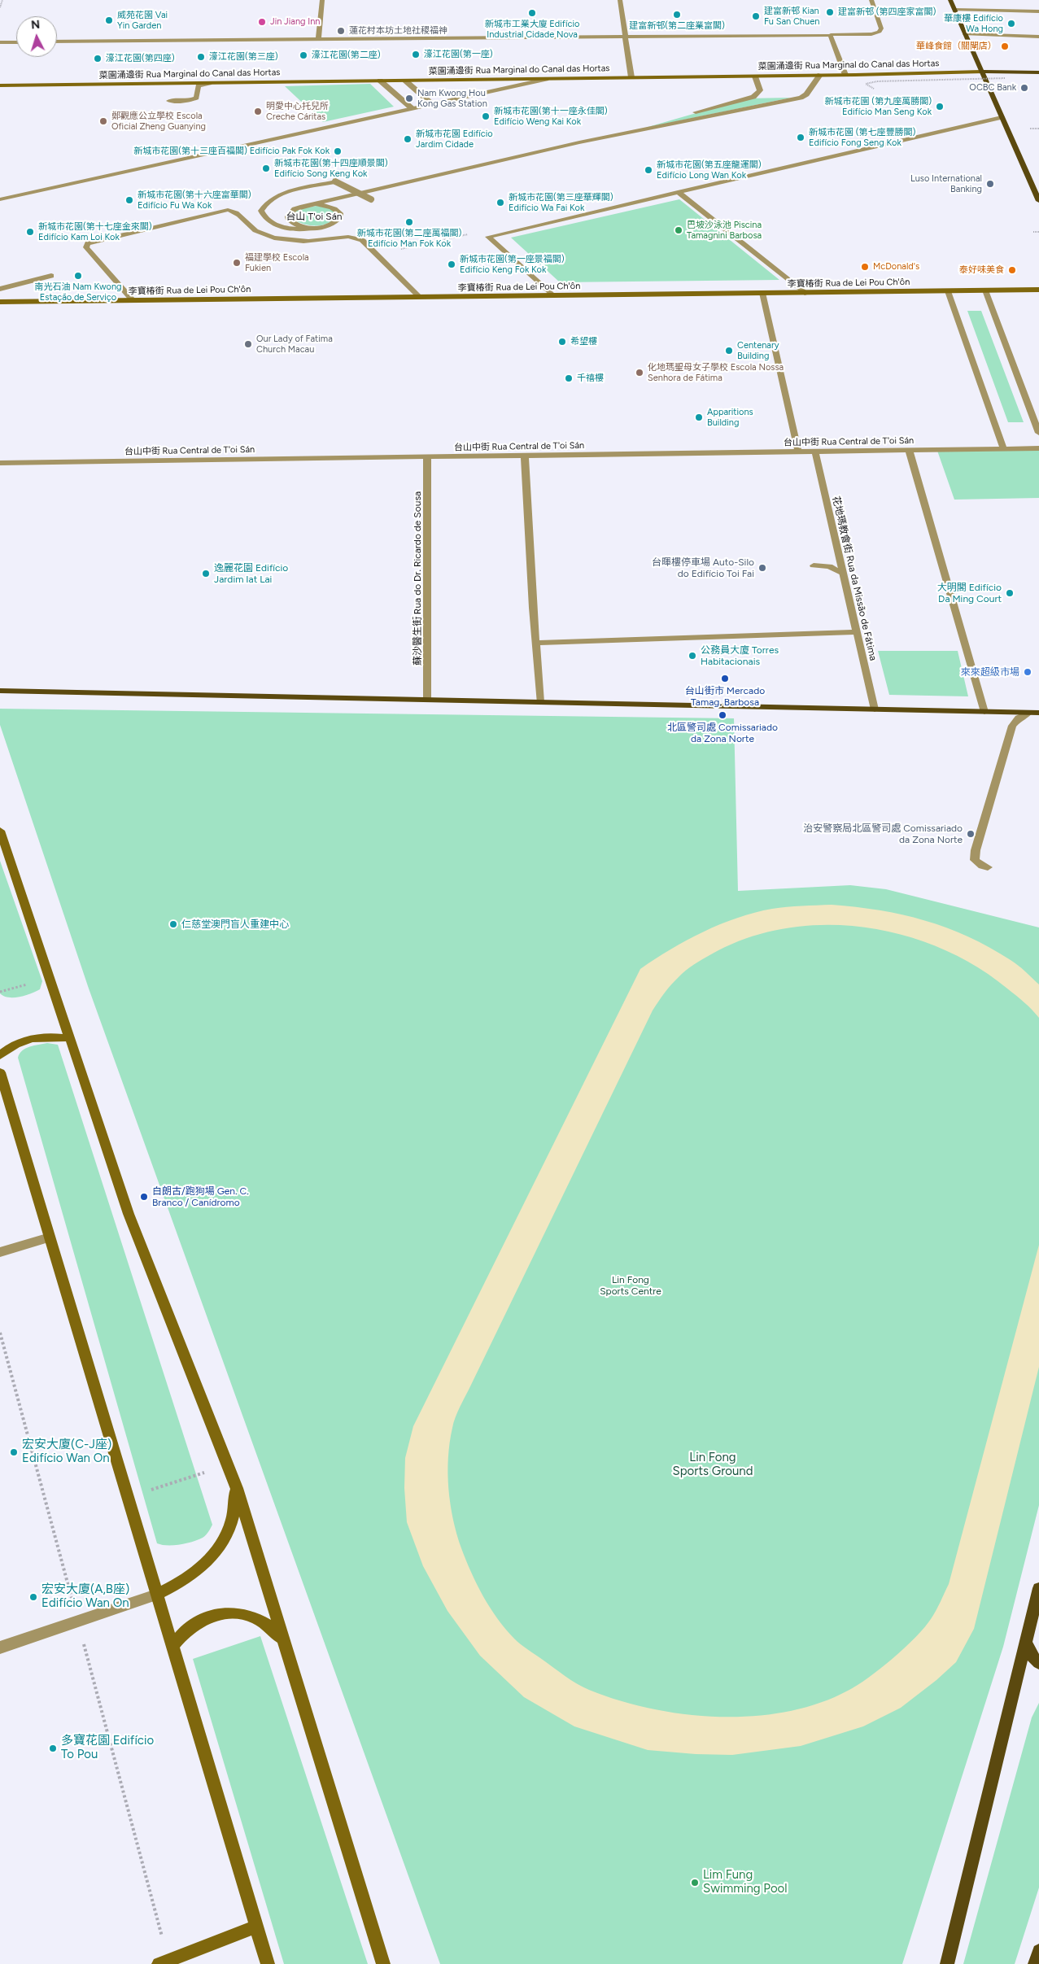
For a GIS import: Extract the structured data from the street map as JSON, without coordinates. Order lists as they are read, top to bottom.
{
  "streets": {
    "main road": ["菜園涌邊街 Rua Marginal do Canal das Hortas"],
    "street": [
      "李寶椿街 Rua de Lei Pou Ch'ôn",
      "台山中街 Rua Central de T'oi Sán",
      "蘇沙醫生街 Rua do Dr. Ricardo de Sousa",
      "花地瑪教會街 Rua da Missão de Fátima"
    ]
  },
  "crossings": [
    ["台山中街 Rua Central de T'oi Sán", "蘇沙醫生街 Rua do Dr. Ricardo de Sousa"],
    ["台山中街 Rua Central de T'oi Sán", "花地瑪教會街 Rua da Missão de Fátima"]
  ],
  "districts": ["台山 T'oi Sán"],
  "parks": ["Lin Fong Sports Centre", "Lin Fong Sports Ground"],
  "places": [
    "建富新邨 (第四座家富閣)",
    "新城市工業大廈 Edifício Industrial Cidade Nova",
    "建富新邨(第二座業富閣)",
    "建富新邨 Kian Fu San Chuen",
    "威苑花園 Vai Yin Garden",
    "Jin Jiang Inn",
    "華康樓 Edifício Wa Hong",
    "蓮花村本坊土地社稷福神",
    "華峰食館（關閘店）",
    "濠江花園(第一座)",
    "濠江花園(第二座)",
    "濠江花園(第三座)",
    "濠江花園(第四座)",
    "OCBC Bank",
    "Nam Kwong Hou Kong Gas Station",
    "新城市花園 (第九座萬勝閣) Edifício Man Seng Kok",
    "明愛中心托兒所 Creche Cáritas",
    "新城市花園(第十一座永佳閣) Edifício Weng Kai Kok",
    "鄭觀應公立學校 Escola Oficial Zheng Guanying",
    "新城市花園 (第七座豐勝閣) Edifício Fong Seng Kok",
    "新城市花園 Edifício Jardim Cidade",
    "新城市花園(第十三座百福閣) Edifício Pak Fok Kok",
    "新城市花園(第十四座順景閣) Edifício Song Keng Kok",
    "新城市花園(第五座龍運閣) Edifício Long Wan Kok",
    "Luso International Banking",
    "新城市花園(第十六座富華閣) Edifício Fu Wa Kok",
    "新城市花園(第三座華輝閣) Edifício Wa Fai Kok",
    "新城市花園(第二座萬福閣) Edifício Man Fok Kok",
    "巴坡沙泳池 Piscina Tamagnini Barbosa",
    "新城市花園(第十七座金來閣) Edifício Kam Loi Kok",
    "福建學校 Escola Fukien",
    "新城市花園(第一座景福閣) Edifício Keng Fok Kok",
    "McDonald's",
    "泰好味美食",
    "南光石油 Nam Kwong Estação de Serviço",
    "希望樓",
    "Our Lady of Fatima Church Macau",
    "Centenary Building",
    "化地瑪聖母女子學校 Escola Nossa Senhora de Fátima",
    "千禧樓",
    "Apparitions Building",
    "台暉樓停車場 Auto-Silo do Edifício Toi Fai",
    "逸麗花園 Edifício Jardim Iat Lai",
    "大明閣 Edifício Da Ming Court",
    "公務員大廈 Torres Habitacionais",
    "來來超級市場",
    "台山街市 Mercado Tamag. Barbosa",
    "北區警司處 Comissariado da Zona Norte",
    "治安警察局北區警司處 Comissariado da Zona Norte",
    "仁慈堂澳門盲人重建中心",
    "白朗古/跑狗場 Gen. C. Branco / Canídromo",
    "宏安大廈(C-J座) Edifício Wan On",
    "宏安大廈(A,B座) Edifício Wan On",
    "多寶花園 Edifício To Pou",
    "Lim Fung Swimming Pool"
  ],
  "north": "top"
}
